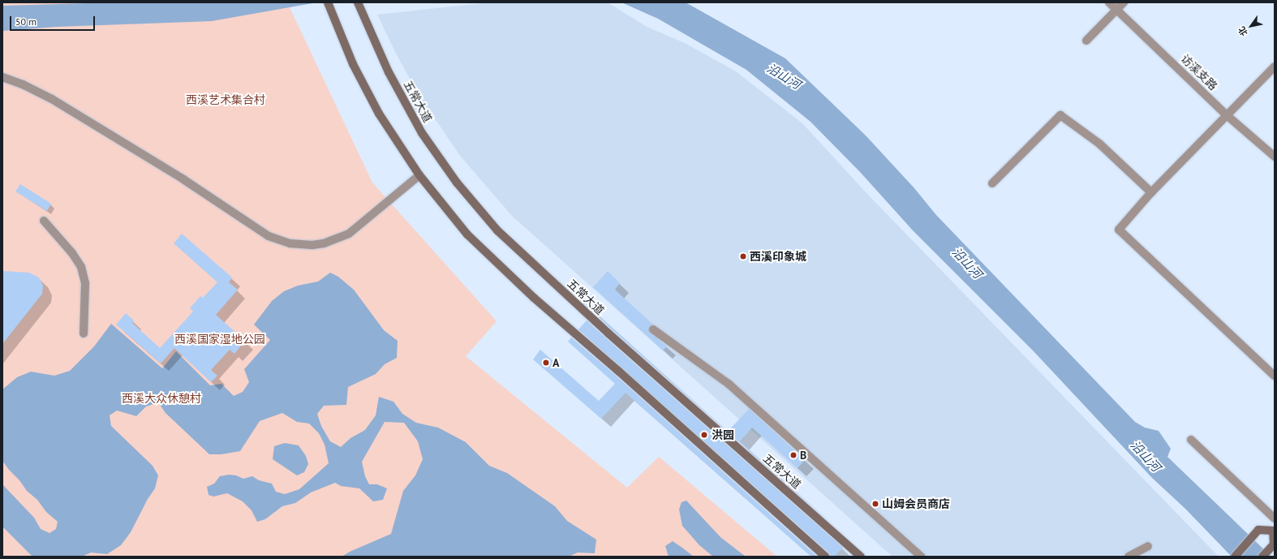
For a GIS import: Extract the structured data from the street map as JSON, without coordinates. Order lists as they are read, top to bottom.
{
  "streets": {
    "main road": ["五常大道"],
    "street": ["访溪支路"]
  },
  "water": ["沿山河"],
  "parks": ["西溪艺术集合村", "西溪国家湿地公园", "西溪大众休憩村"],
  "places": [
    "西溪印象城",
    "A",
    "洪园",
    "B",
    "山姆会员商店"
  ],
  "scale_bar": "50 m",
  "north": "bottom left"
}
